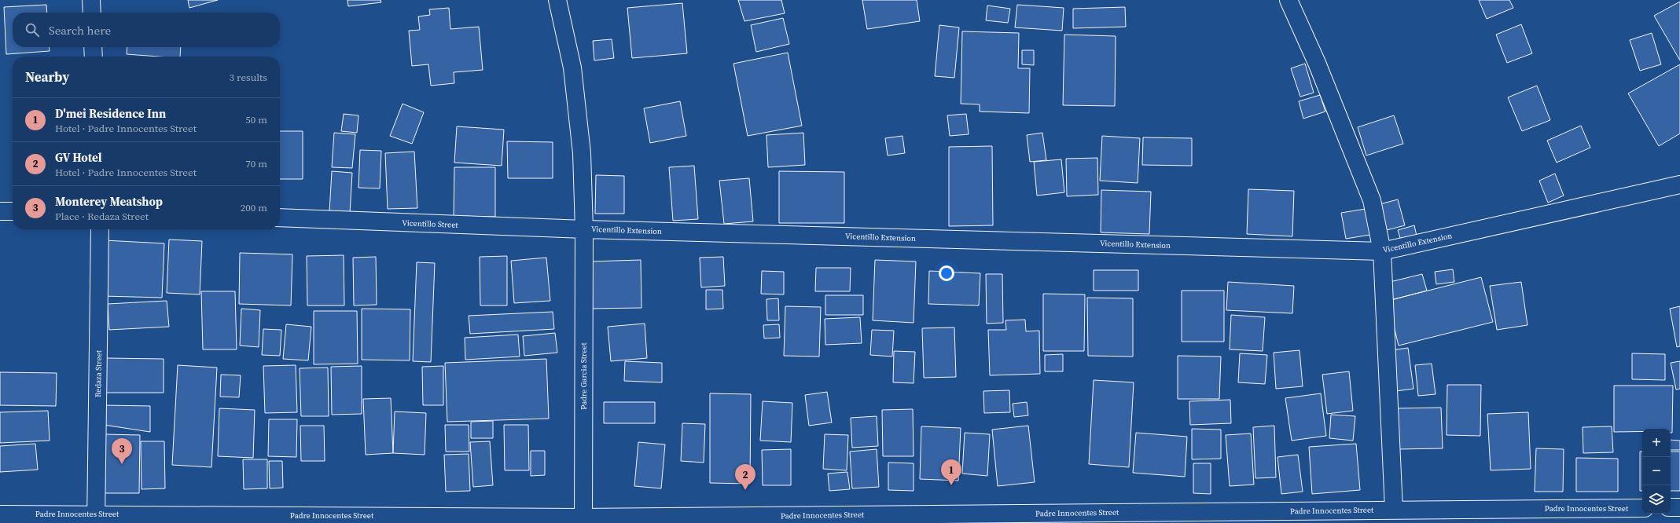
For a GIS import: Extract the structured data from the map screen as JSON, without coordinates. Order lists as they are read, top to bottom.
{
  "streets": {
    "main road": [
      "Vicentillo Street",
      "Vicentillo Extension",
      "Redaza Street",
      "Padre Garcia Street",
      "Padre Innocentes Street"
    ]
  },
  "crossings": [
    ["Vicentillo Street", "Vicentillo Extension"],
    ["Vicentillo Street", "Padre Garcia Street"],
    ["Vicentillo Extension", "Padre Garcia Street"],
    ["Redaza Street", "Padre Innocentes Street"],
    ["Padre Garcia Street", "Padre Innocentes Street"]
  ],
  "page": {
    "search": "Search here",
    "heading": ["Nearby", "3 results"],
    "list": [
      {
        "mark": "1",
        "name": "D'mei Residence Inn",
        "note": "Hotel · Padre Innocentes Street",
        "value": "50 m"
      },
      {
        "mark": "2",
        "name": "GV Hotel",
        "note": "Hotel · Padre Innocentes Street",
        "value": "70 m"
      },
      {
        "mark": "3",
        "name": "Monterey Meatshop",
        "note": "Place · Redaza Street",
        "value": "200 m"
      }
    ],
    "map_buttons": ["+", "−"],
    "pins": ["3", "1", "2"]
  }
}
